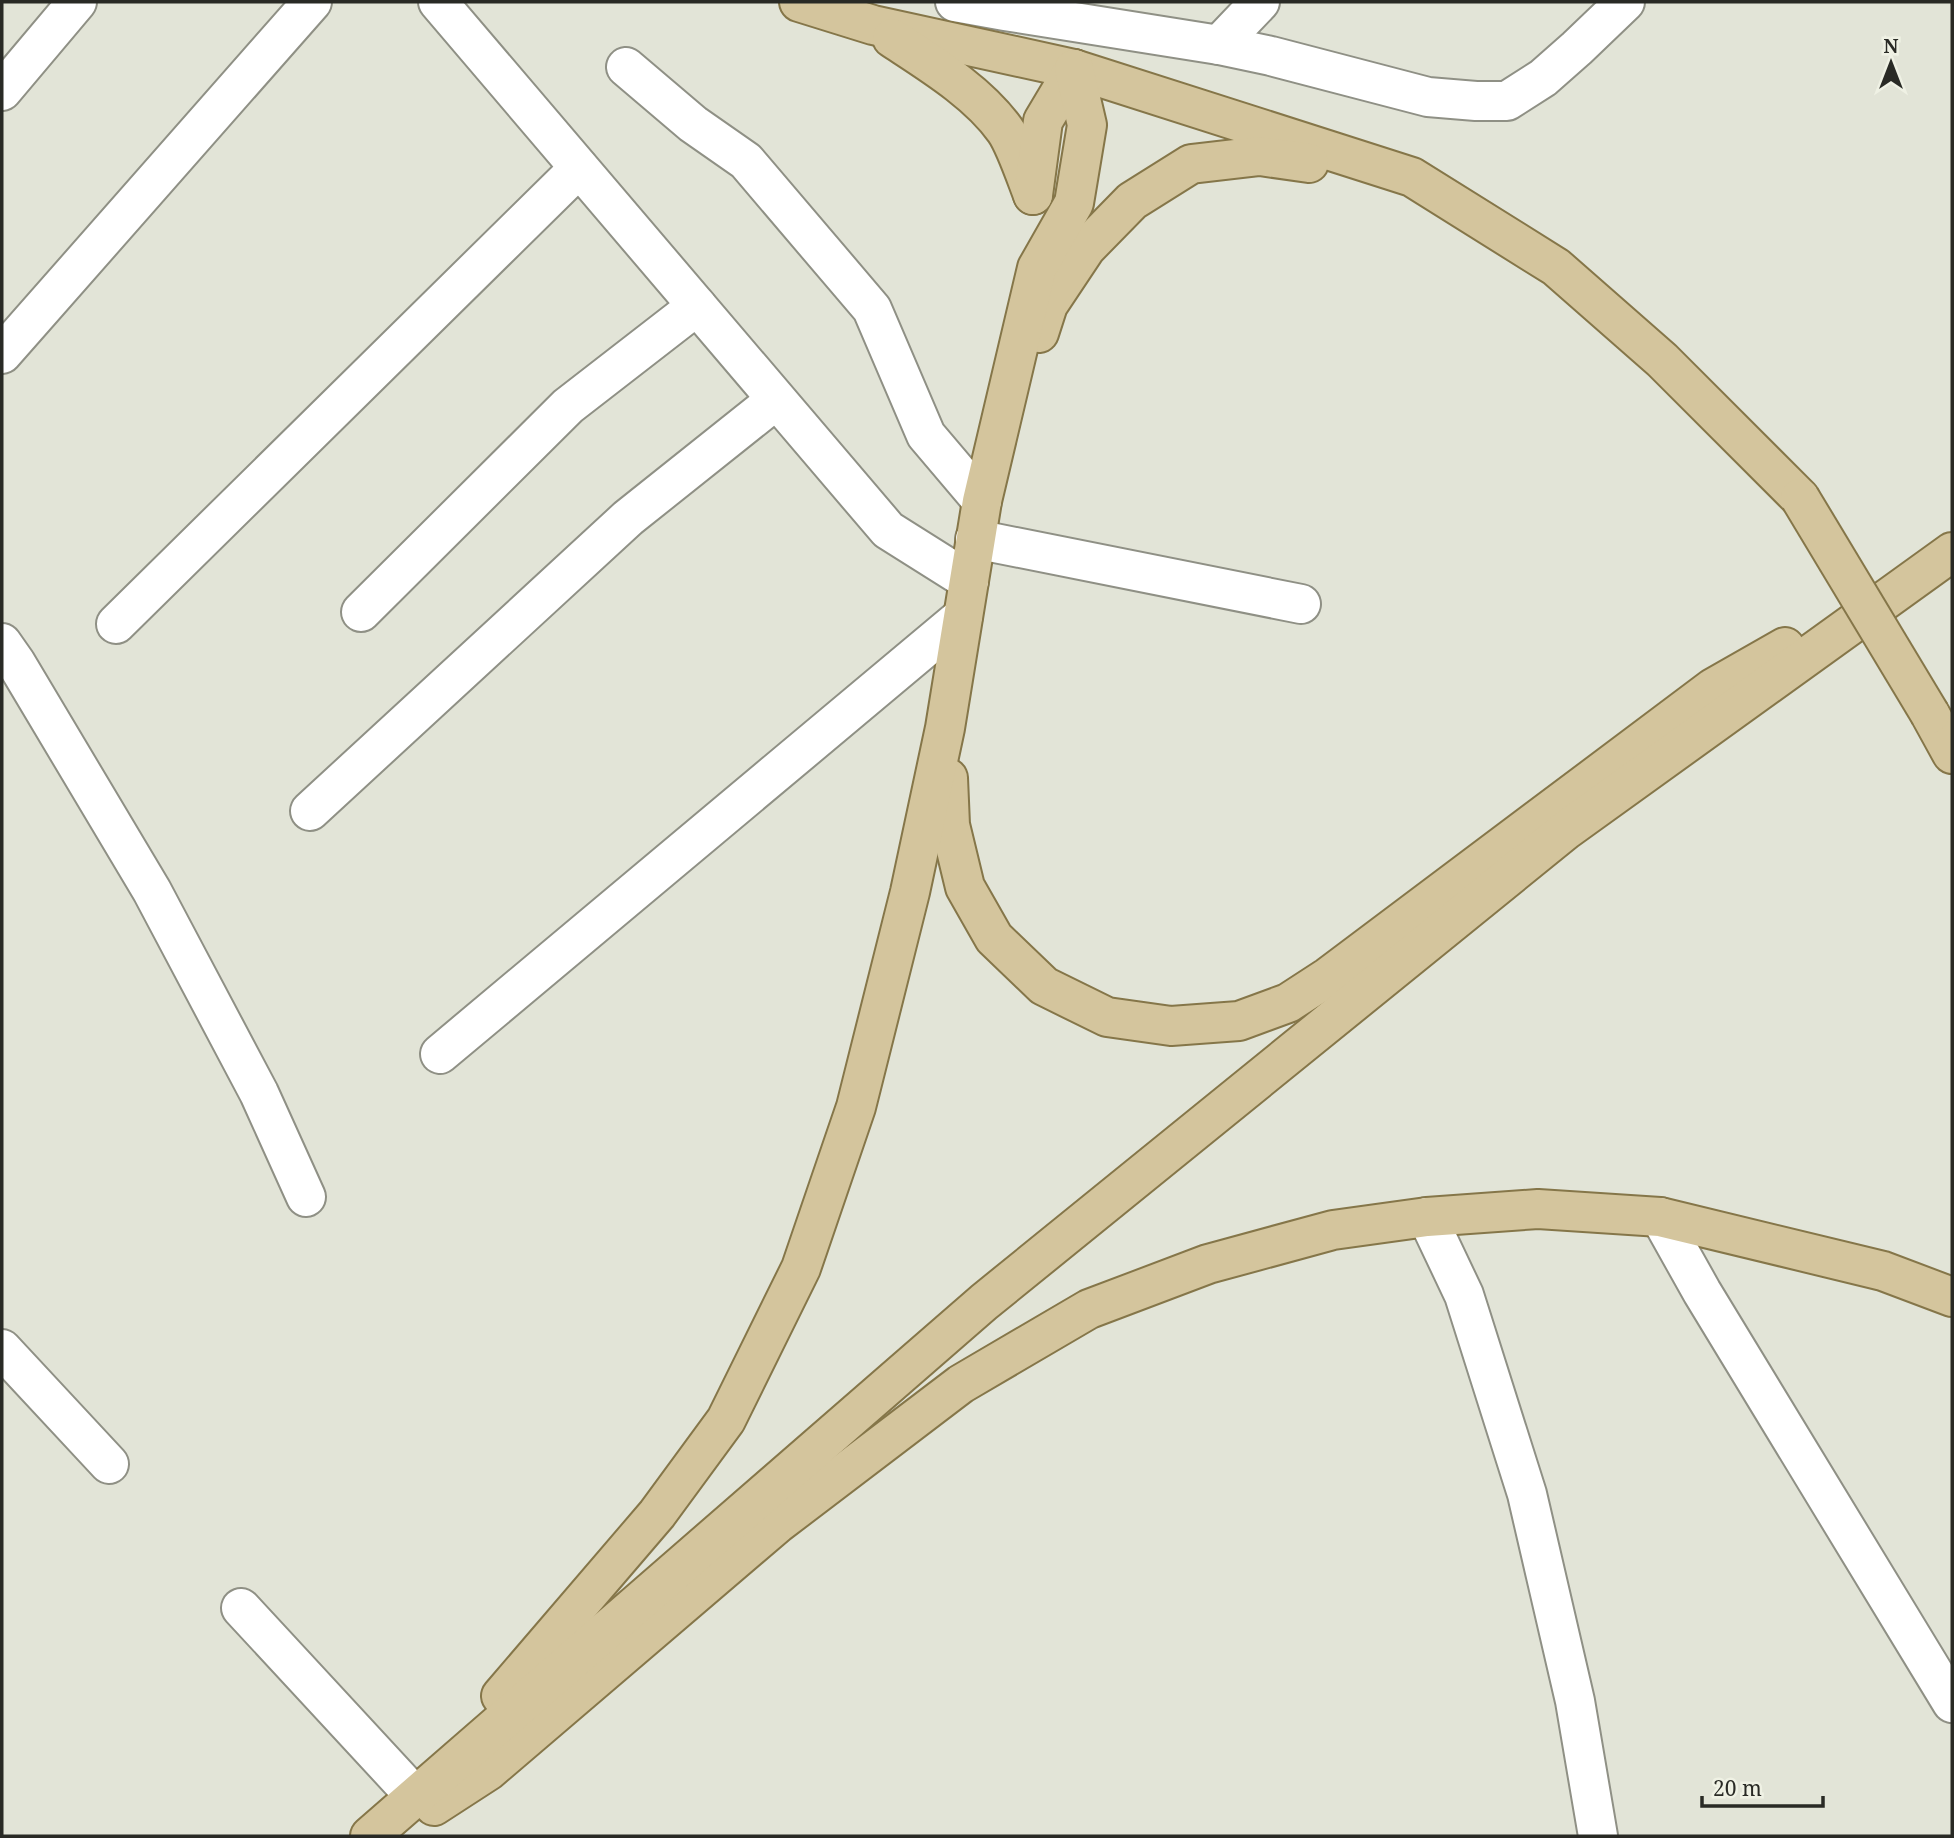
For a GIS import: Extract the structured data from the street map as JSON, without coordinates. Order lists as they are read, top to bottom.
{
  "scale_bar": "20 m",
  "north": "top"
}
